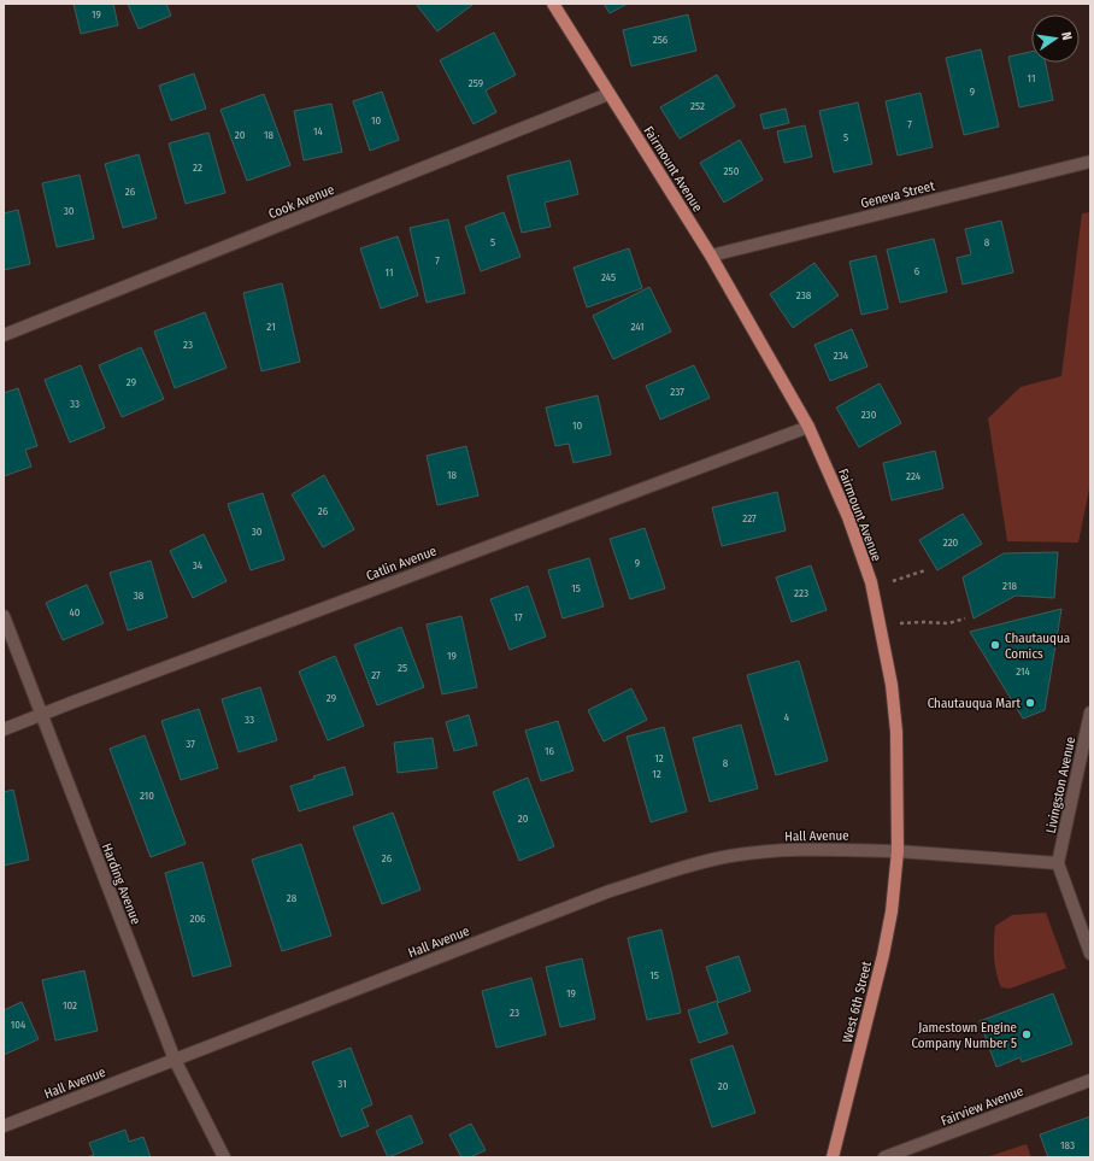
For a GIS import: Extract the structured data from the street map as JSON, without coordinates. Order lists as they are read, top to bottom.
{
  "streets": {
    "main road": ["Fairmount Avenue", "West 6th Street"],
    "street": [
      "Geneva Street",
      "Cook Avenue",
      "Catlin Avenue",
      "Livingston Avenue",
      "Hall Avenue",
      "Harding Avenue",
      "Fairview Avenue"
    ]
  },
  "crossings": [
    ["Fairmount Avenue", "Geneva Street"],
    ["Fairmount Avenue", "Cook Avenue"],
    ["Fairmount Avenue", "Catlin Avenue"],
    ["Fairmount Avenue", "Hall Avenue"],
    ["Fairmount Avenue", "West 6th Street"],
    ["Catlin Avenue", "Harding Avenue"],
    ["Hall Avenue", "Harding Avenue"],
    ["Hall Avenue", "West 6th Street"]
  ],
  "places": ["Chautauqua Comics", "Chautauqua Mart", "Jamestown Engine Company Number 5"],
  "house_numbers": [
    "19",
    "256",
    "11",
    "259",
    "9",
    "252",
    "10",
    "7",
    "14",
    "20",
    "18",
    "5",
    "22",
    "250",
    "26",
    "30",
    "5",
    "8",
    "7",
    "6",
    "11",
    "245",
    "238",
    "21",
    "241",
    "23",
    "234",
    "29",
    "237",
    "33",
    "230",
    "10",
    "18",
    "224",
    "26",
    "227",
    "30",
    "220",
    "9",
    "34",
    "218",
    "15",
    "223",
    "38",
    "40",
    "17",
    "19",
    "25",
    "214",
    "27",
    "29",
    "4",
    "33",
    "37",
    "16",
    "12",
    "8",
    "12",
    "210",
    "20",
    "26",
    "28",
    "206",
    "15",
    "19",
    "102",
    "23",
    "104",
    "31",
    "20",
    "183"
  ],
  "north": "right"
}
